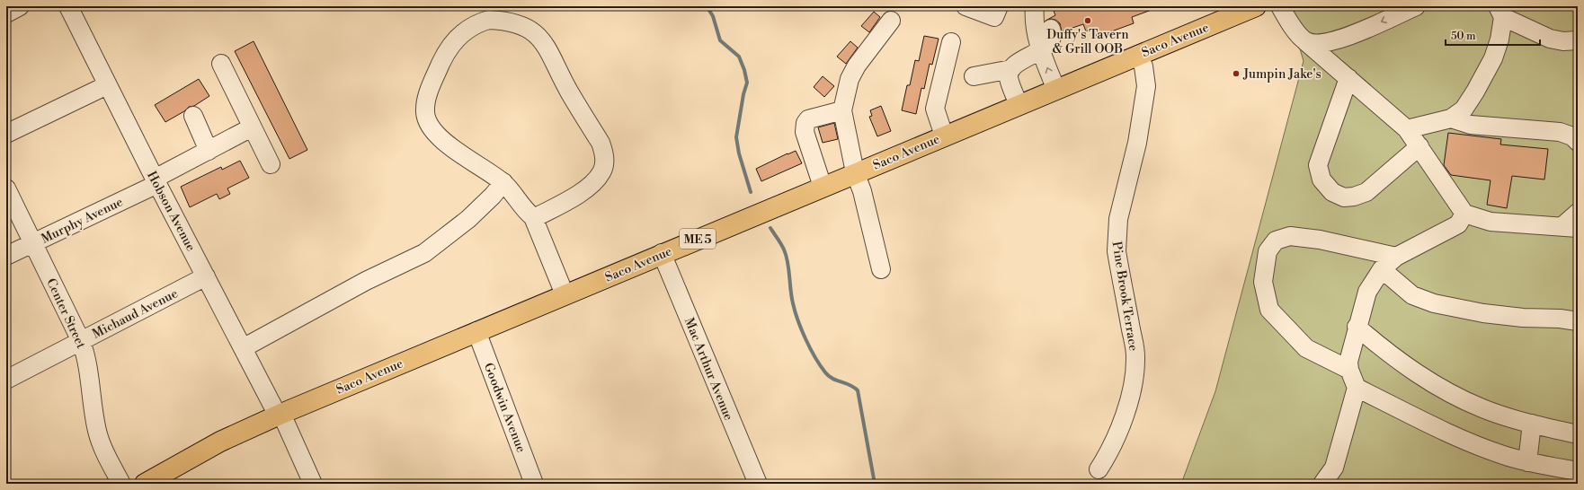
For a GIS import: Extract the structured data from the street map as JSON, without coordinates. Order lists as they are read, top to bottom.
{
  "streets": {
    "main road": ["Saco Avenue", "ME 5"],
    "street": [
      "Hobson Avenue",
      "Murphy Avenue",
      "Pine Brook Terrace",
      "Center Street",
      "Michaud Avenue",
      "Mac Arthur Avenue",
      "Goodwin Avenue"
    ]
  },
  "crossings": [
    ["Saco Avenue", "Hobson Avenue"],
    ["Saco Avenue", "Pine Brook Terrace"],
    ["Saco Avenue", "Mac Arthur Avenue"],
    ["Saco Avenue", "Goodwin Avenue"],
    ["Hobson Avenue", "Murphy Avenue"],
    ["Hobson Avenue", "Michaud Avenue"],
    ["Murphy Avenue", "Center Street"],
    ["Center Street", "Michaud Avenue"]
  ],
  "places": ["Duffy's Tavern & Grill OOB", "Jumpin Jake's"],
  "scale_bar": "50 m"
}
